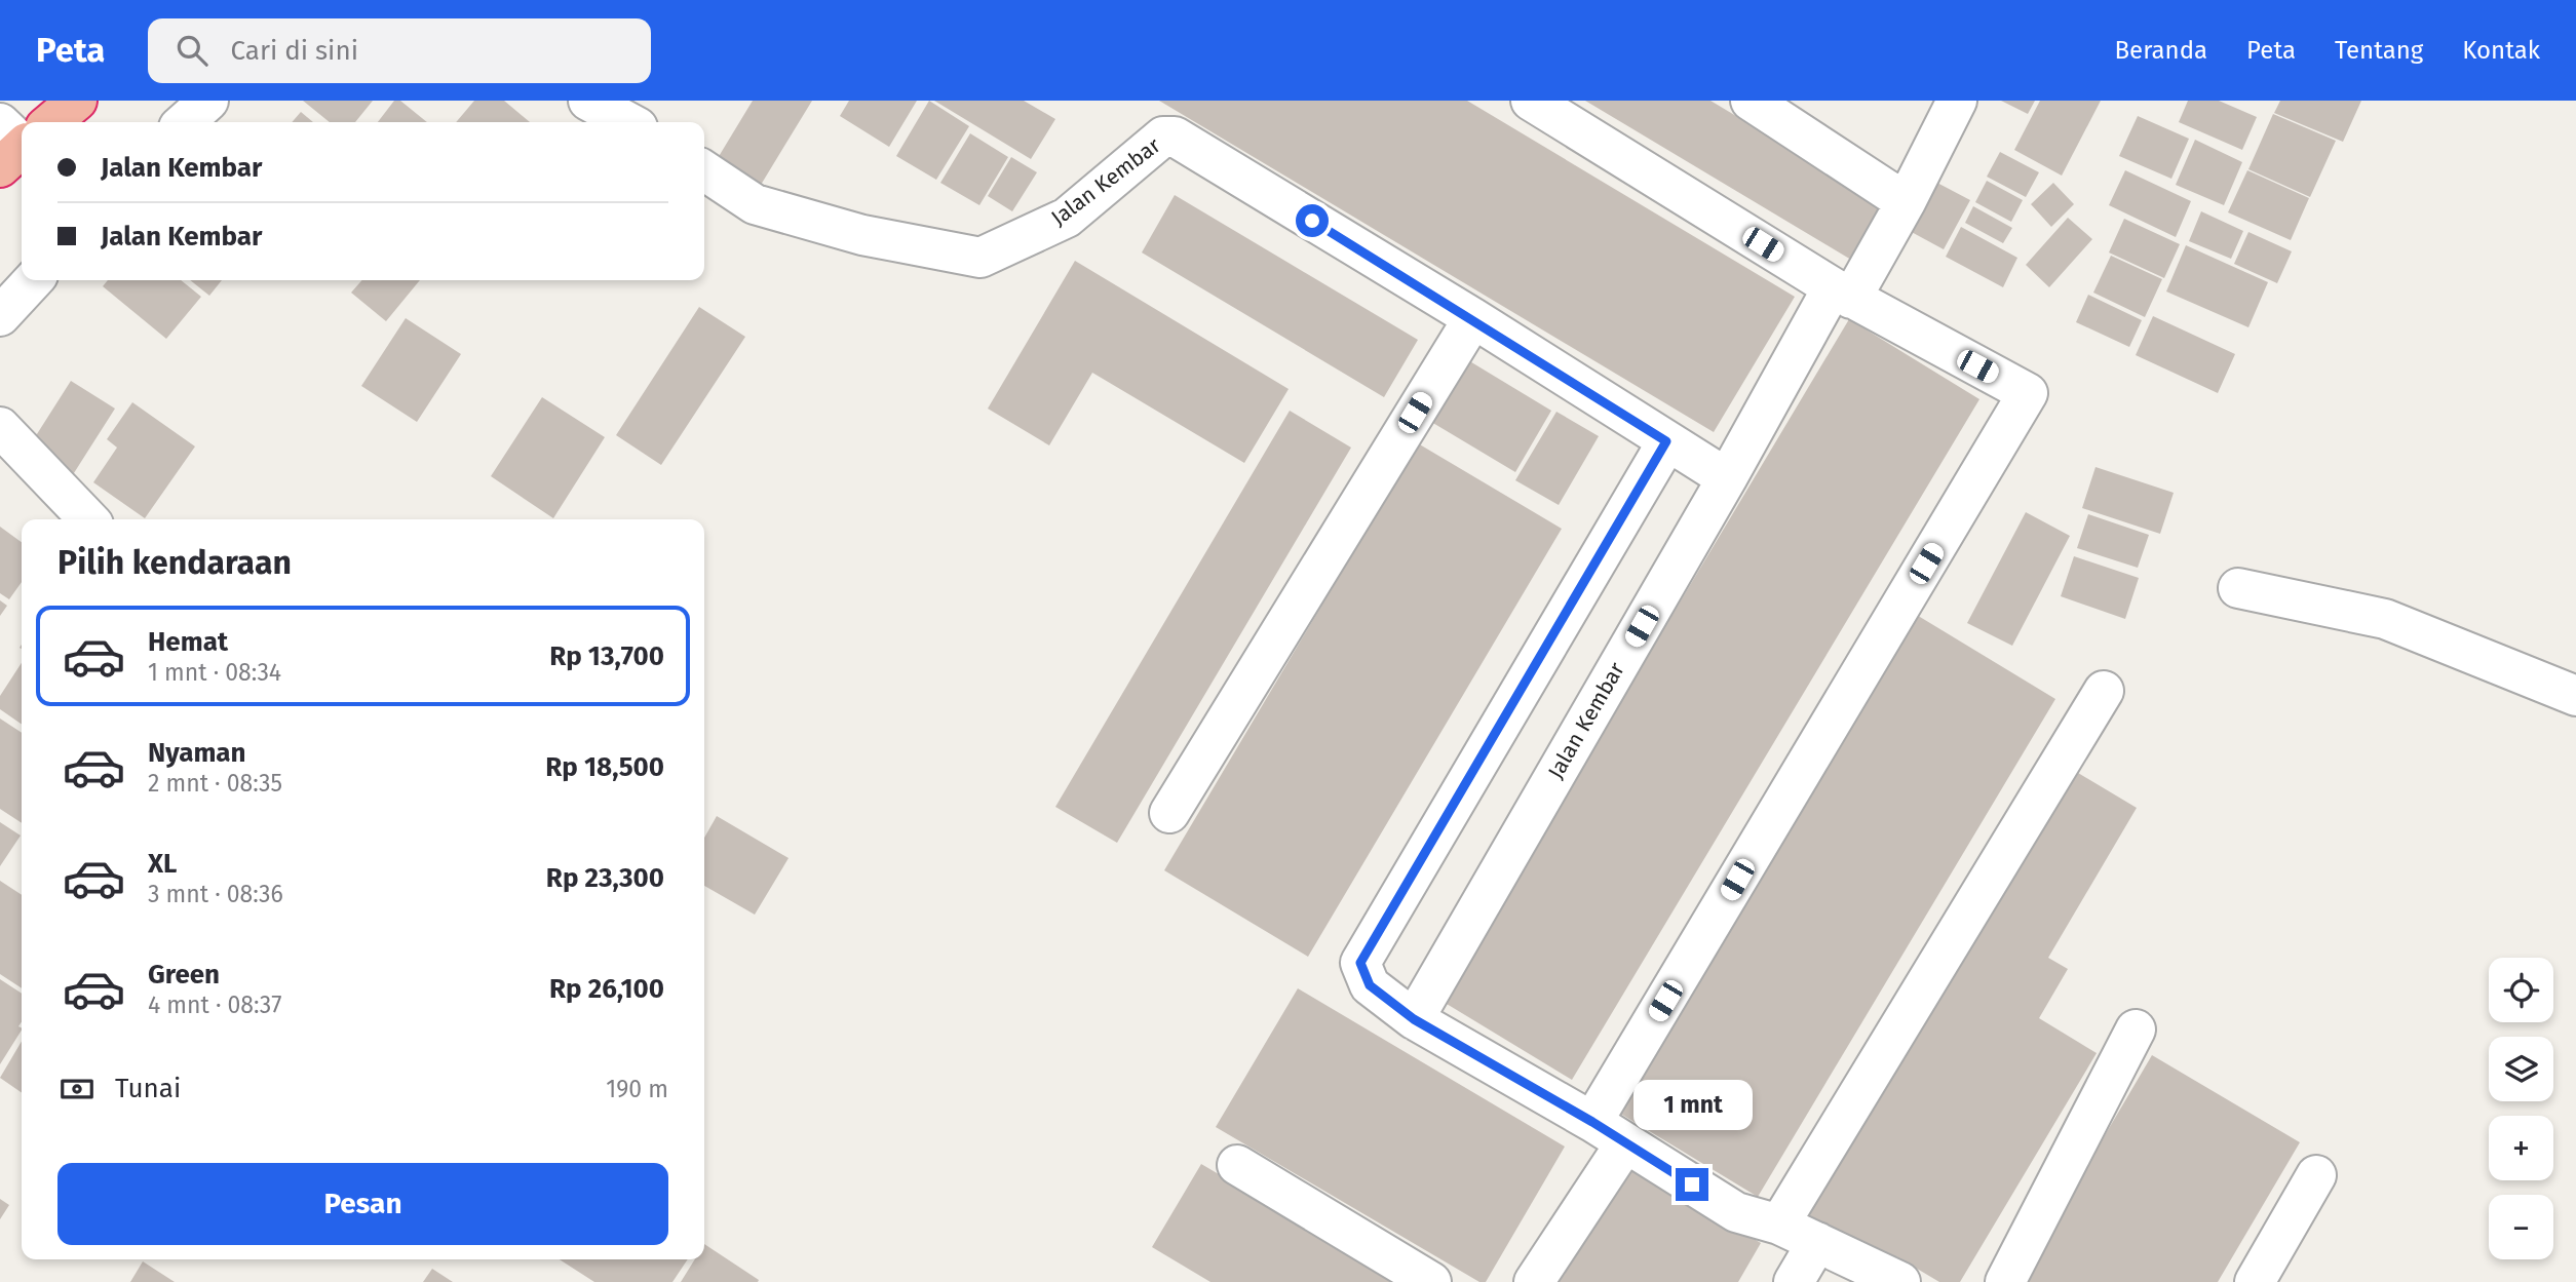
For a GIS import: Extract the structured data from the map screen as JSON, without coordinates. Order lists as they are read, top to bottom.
{
  "streets": {
    "street": ["Jalan Kembar"]
  },
  "page": {
    "header": "Peta",
    "search": "Cari di sini",
    "nav": [
      "Beranda",
      "Peta",
      "Tentang",
      "Kontak"
    ],
    "banner": ["Jalan Kembar", "Jalan Kembar"],
    "heading": "Pilih kendaraan",
    "list": [
      {
        "name": "Hemat",
        "note": "1 mnt · 08:34",
        "value": "Rp 13,700"
      },
      {
        "name": "Nyaman",
        "note": "2 mnt · 08:35",
        "value": "Rp 18,500"
      },
      {
        "name": "XL",
        "note": "3 mnt · 08:36",
        "value": "Rp 23,300"
      },
      {
        "name": "Green",
        "note": "4 mnt · 08:37",
        "value": "Rp 26,100"
      }
    ],
    "map_buttons": ["+", "−"],
    "pay": ["Tunai", "190 m"],
    "bubble": "1 mnt",
    "buttons": "Pesan"
  }
}
